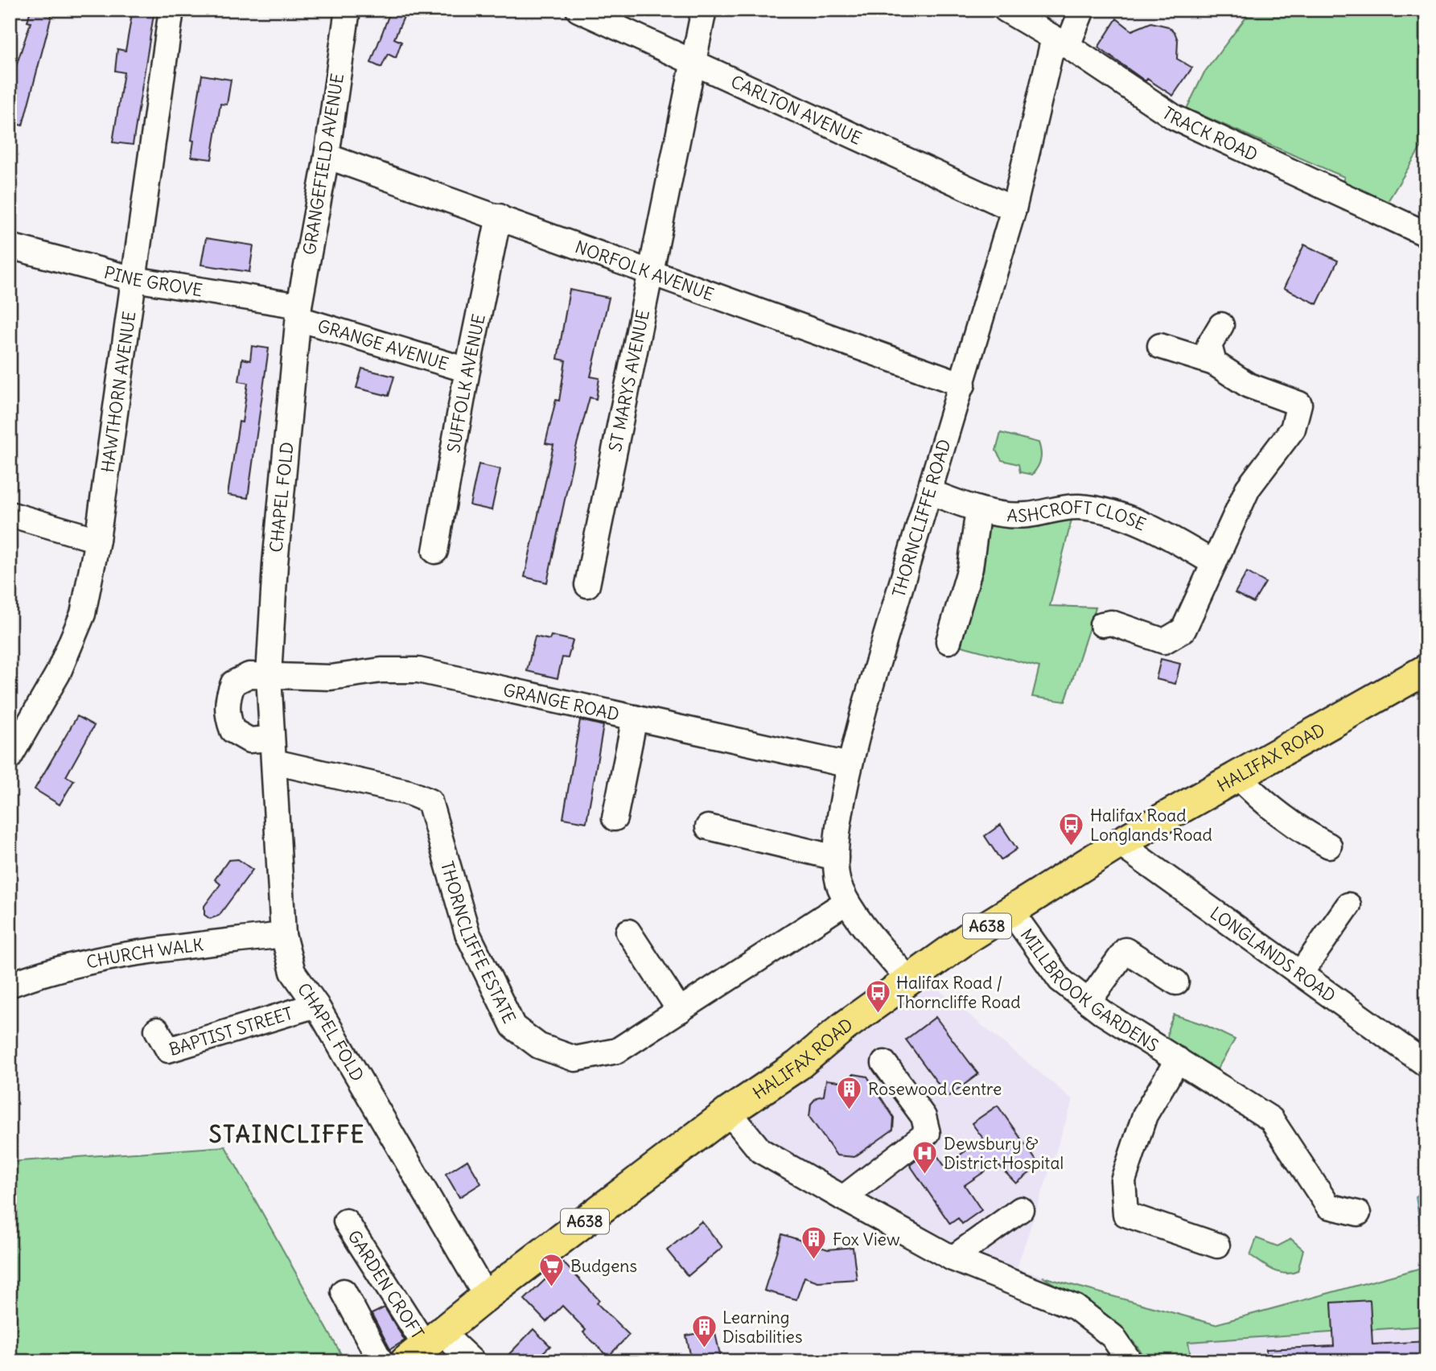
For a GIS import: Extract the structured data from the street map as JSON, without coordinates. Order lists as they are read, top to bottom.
{
  "streets": {
    "main road": ["HALIFAX ROAD", "A638"],
    "street": [
      "CARLTON AVENUE",
      "TRACK ROAD",
      "GRANGEFIELD AVENUE",
      "NORFOLK AVENUE",
      "PINE GROVE",
      "GRANGE AVENUE",
      "ST MARYS AVENUE",
      "SUFFOLK AVENUE",
      "HAWTHORN AVENUE",
      "CHAPEL FOLD",
      "THORNCLIFFE ROAD",
      "ASHCROFT CLOSE",
      "GRANGE ROAD",
      "THORNCLIFFE ESTATE",
      "LONGLANDS ROAD",
      "CHURCH WALK",
      "MILLBROOK GARDENS",
      "BAPTIST STREET",
      "GARDEN CROFT"
    ]
  },
  "crossings": [
    ["CARLTON AVENUE", "ST MARYS AVENUE"],
    ["CARLTON AVENUE", "THORNCLIFFE ROAD"],
    ["TRACK ROAD", "THORNCLIFFE ROAD"],
    ["GRANGEFIELD AVENUE", "NORFOLK AVENUE"],
    ["GRANGEFIELD AVENUE", "PINE GROVE"],
    ["GRANGEFIELD AVENUE", "GRANGE AVENUE"],
    ["GRANGEFIELD AVENUE", "CHAPEL FOLD"],
    ["NORFOLK AVENUE", "ST MARYS AVENUE"],
    ["NORFOLK AVENUE", "SUFFOLK AVENUE"],
    ["NORFOLK AVENUE", "THORNCLIFFE ROAD"],
    ["PINE GROVE", "GRANGE AVENUE"],
    ["PINE GROVE", "HAWTHORN AVENUE"],
    ["PINE GROVE", "CHAPEL FOLD"],
    ["GRANGE AVENUE", "SUFFOLK AVENUE"],
    ["GRANGE AVENUE", "CHAPEL FOLD"],
    ["CHAPEL FOLD", "GRANGE ROAD"],
    ["CHAPEL FOLD", "HALIFAX ROAD"],
    ["CHAPEL FOLD", "THORNCLIFFE ESTATE"],
    ["CHAPEL FOLD", "CHURCH WALK"],
    ["CHAPEL FOLD", "BAPTIST STREET"],
    ["THORNCLIFFE ROAD", "ASHCROFT CLOSE"],
    ["THORNCLIFFE ROAD", "GRANGE ROAD"],
    ["THORNCLIFFE ROAD", "HALIFAX ROAD"],
    ["THORNCLIFFE ROAD", "THORNCLIFFE ESTATE"],
    ["HALIFAX ROAD", "LONGLANDS ROAD"],
    ["HALIFAX ROAD", "MILLBROOK GARDENS"],
    ["HALIFAX ROAD", "GARDEN CROFT"]
  ],
  "districts": ["STAINCLIFFE"],
  "places": {
    "bus stop": ["Halifax Road Longlands Road", "Halifax Road / Thorncliffe Road"],
    "building": ["Rosewood Centre", "Fox View", "Learning Disabilities"],
    "hospital": ["Dewsbury & District Hospital"],
    "supermarket": ["Budgens"]
  }
}
